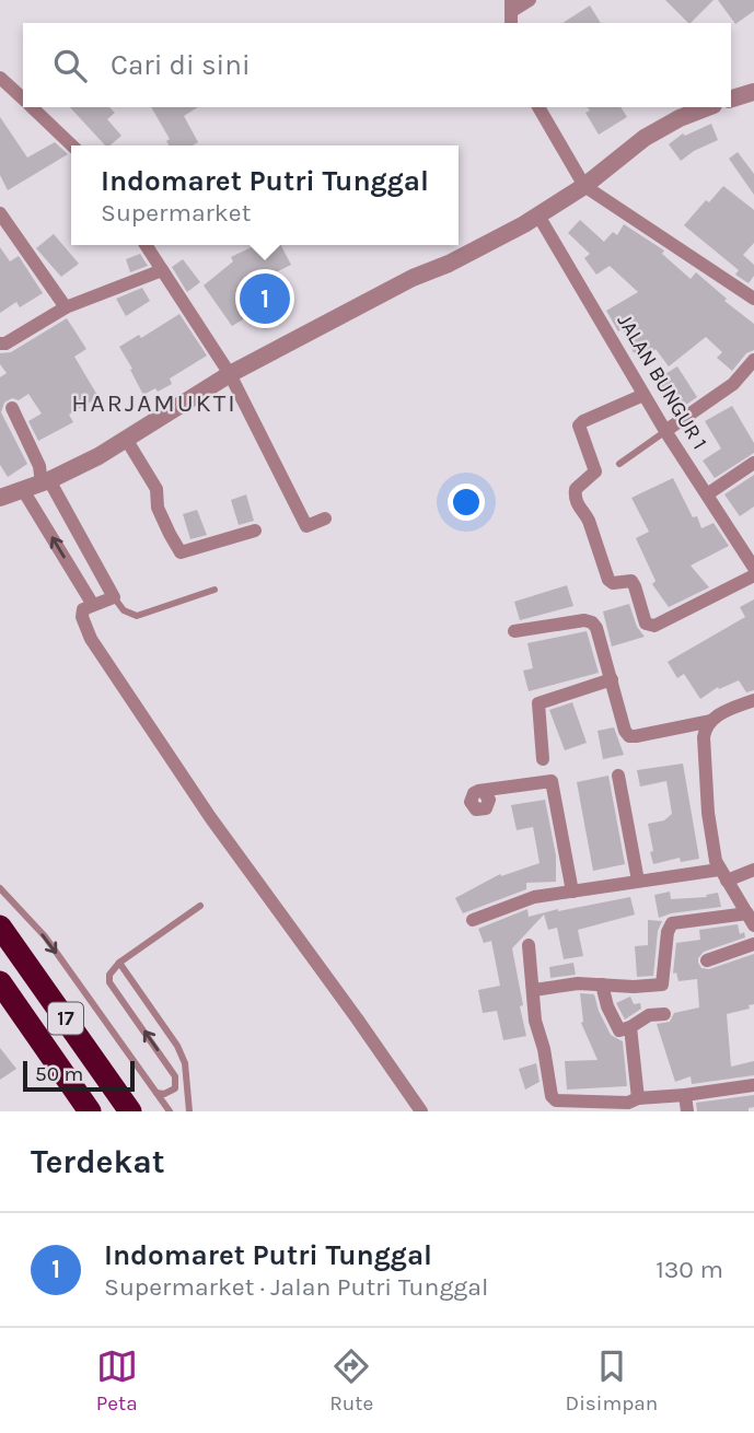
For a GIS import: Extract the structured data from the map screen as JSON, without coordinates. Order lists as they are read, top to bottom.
{
  "streets": {
    "highway": ["17"],
    "street": ["JALAN BUNGUR 1"]
  },
  "districts": ["HARJAMUKTI"],
  "scale_bar": "50 m",
  "page": {
    "search": "Cari di sini",
    "popup": ["Indomaret Putri Tunggal", "Supermarket"],
    "pins": "1",
    "scale": "50 m",
    "heading": "Terdekat",
    "list": [
      {
        "mark": "1",
        "name": "Indomaret Putri Tunggal",
        "note": "Supermarket · Jalan Putri Tunggal",
        "value": "130 m"
      }
    ],
    "nav": ["Peta", "Rute", "Disimpan"]
  }
}
